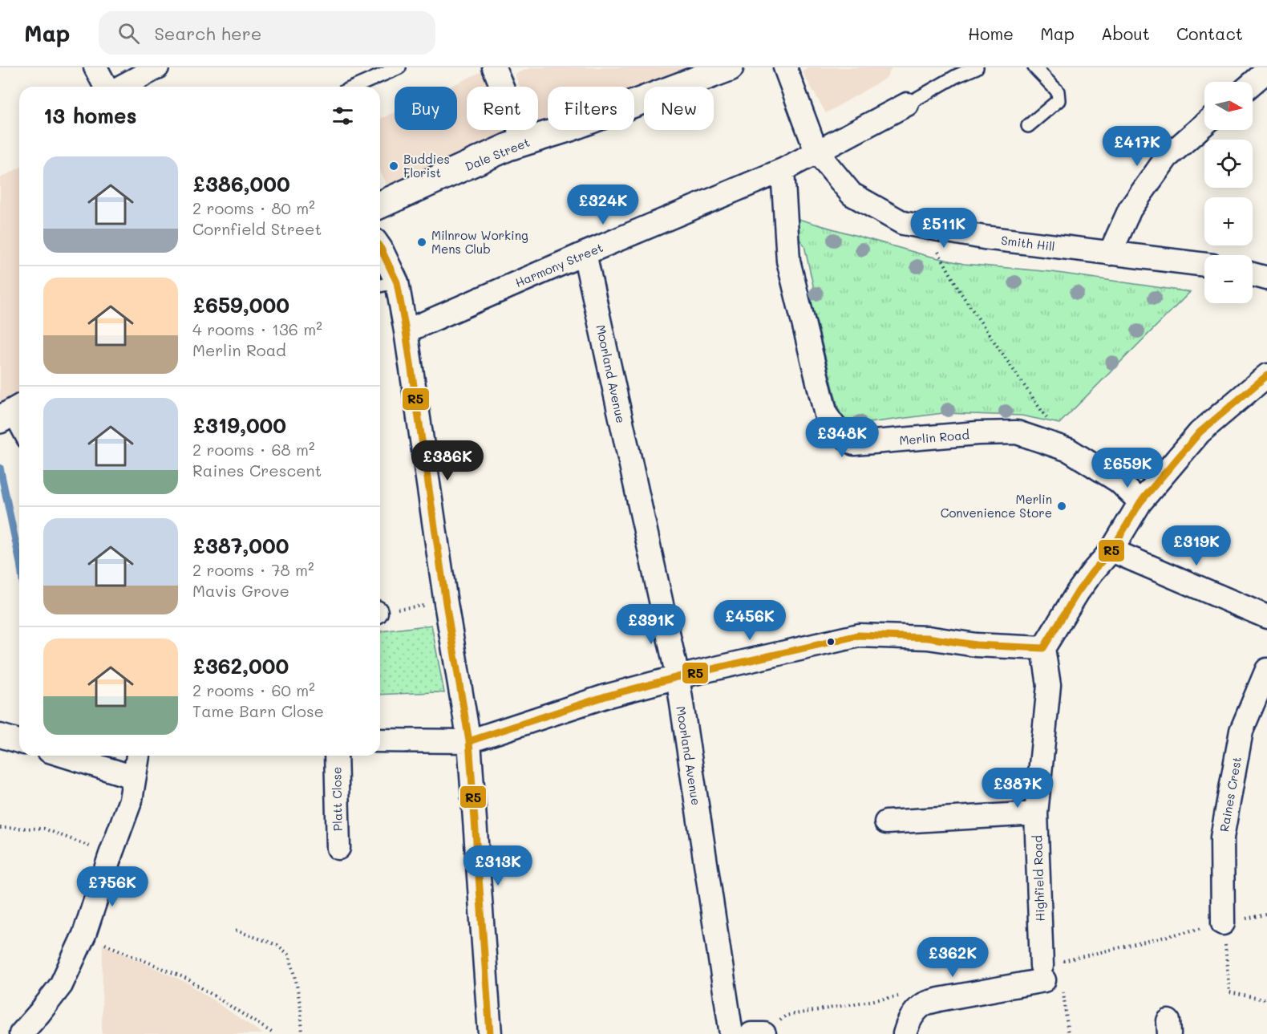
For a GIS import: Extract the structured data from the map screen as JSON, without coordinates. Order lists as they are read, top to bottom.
{
  "streets": {
    "street": [
      "Dale Street",
      "Smith Hill",
      "Harmony Street",
      "Moorland Avenue",
      "Merlin Road",
      "Raines Crest",
      "Platt Close",
      "Highfield Road"
    ]
  },
  "crossings": [
    ["Smith Hill", "Harmony Street"],
    ["Harmony Street", "Moorland Avenue"],
    ["Harmony Street", "Merlin Road"]
  ],
  "places": ["Buddies Florist", "Milnrow Working Mens Club", "Merlin Convenience Store"],
  "lines": ["transit line R5"],
  "north": "right",
  "page": {
    "header": "Map",
    "search": "Search here",
    "nav": [
      "Home",
      "Map",
      "About",
      "Contact"
    ],
    "map_buttons": ["+", "−"],
    "chip": [
      "Buy",
      "Rent",
      "Filters",
      "New"
    ],
    "heading": "13 homes",
    "price": [
      "£417K",
      "£324K",
      "£511K",
      "£348K",
      "£386K",
      "£659K",
      "£319K",
      "£456K",
      "£391K",
      "£387K",
      "£313K",
      "£756K",
      "£362K"
    ],
    "list": [
      {
        "name": "£386,000",
        "note": "2 rooms · 80 m² · Cornfield Street"
      },
      {
        "name": "£659,000",
        "note": "4 rooms · 136 m² · Merlin Road"
      },
      {
        "name": "£319,000",
        "note": "2 rooms · 68 m² · Raines Crescent"
      },
      {
        "name": "£387,000",
        "note": "2 rooms · 78 m² · Mavis Grove"
      },
      {
        "name": "£362,000",
        "note": "2 rooms · 60 m² · Tame Barn Close"
      }
    ]
  }
}
